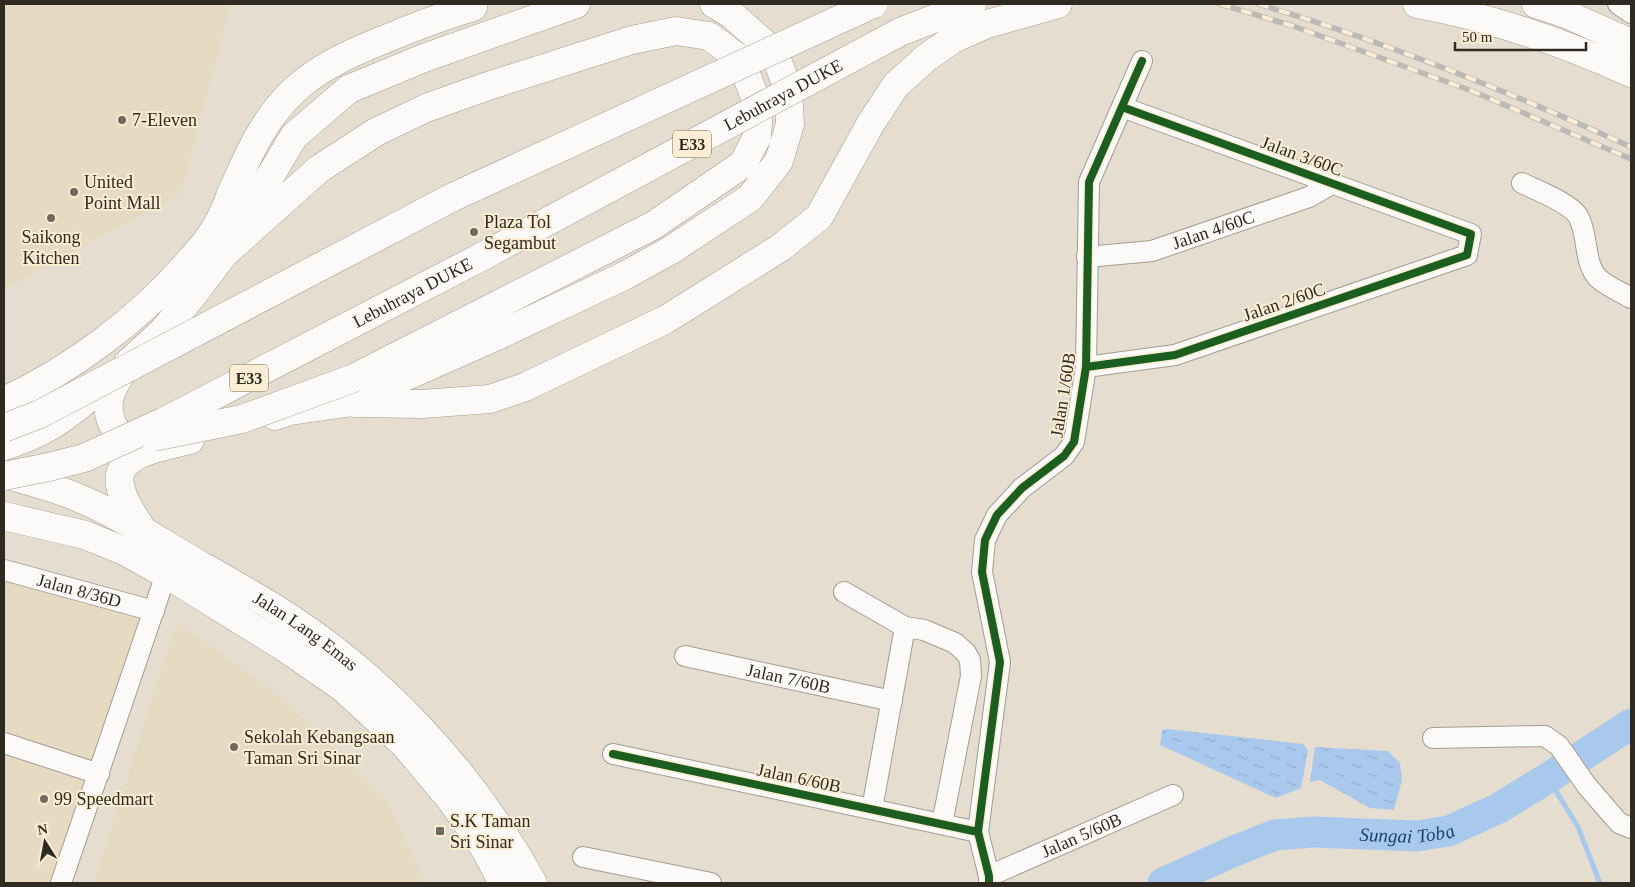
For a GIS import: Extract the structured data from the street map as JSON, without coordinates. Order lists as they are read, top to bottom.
{
  "streets": {
    "main road": ["Lebuhraya DUKE", "E33", "Jalan Lang Emas"],
    "street": [
      "Jalan 3/60C",
      "Jalan 4/60C",
      "Jalan 2/60C",
      "Jalan 1/60B",
      "Jalan 8/36D",
      "Jalan 7/60B",
      "Jalan 6/60B",
      "Jalan 5/60B"
    ]
  },
  "crossings": [
    ["Lebuhraya DUKE", "Jalan Lang Emas"],
    ["Jalan 3/60C", "Jalan 4/60C"],
    ["Jalan 3/60C", "Jalan 2/60C"],
    ["Jalan 3/60C", "Jalan 1/60B"],
    ["Jalan 4/60C", "Jalan 1/60B"],
    ["Jalan 2/60C", "Jalan 1/60B"],
    ["Jalan 1/60B", "Jalan 6/60B"],
    ["Jalan 1/60B", "Jalan 5/60B"]
  ],
  "water": ["Sungai Toba"],
  "places": {
    "other": [
      "7-Eleven",
      "United Point Mall",
      "Saikong Kitchen",
      "Plaza Tol Segambut",
      "Sekolah Kebangsaan Taman Sri Sinar",
      "99 Speedmart"
    ],
    "transit": ["S.K Taman Sri Sinar"]
  },
  "scale_bar": "50 m",
  "north": "top"
}
